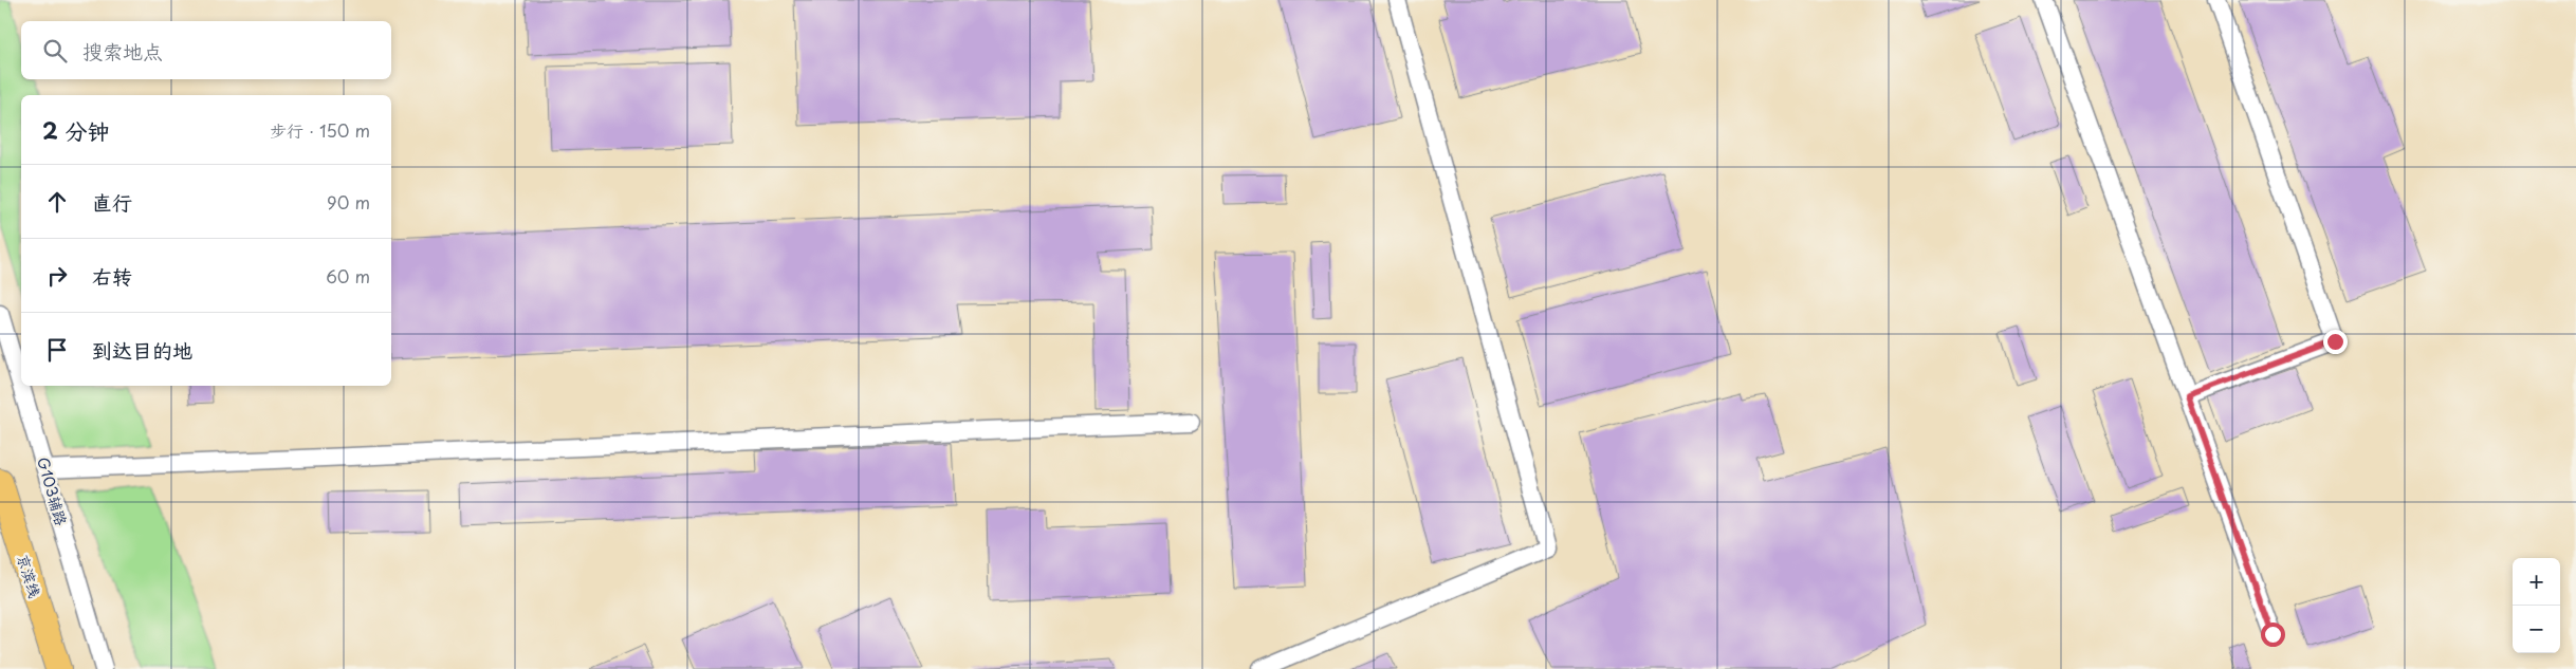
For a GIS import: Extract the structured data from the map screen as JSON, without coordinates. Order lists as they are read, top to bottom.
{
  "streets": {
    "highway": ["京滨线"],
    "street": ["G103辅路"]
  },
  "page": {
    "search": "搜索地点",
    "heading": ["2 分钟", "步行 · 150 m"],
    "list": [
      ["直行", "90 m"],
      ["右转", "60 m"],
      "到达目的地"
    ],
    "map_buttons": ["+", "−"]
  }
}
